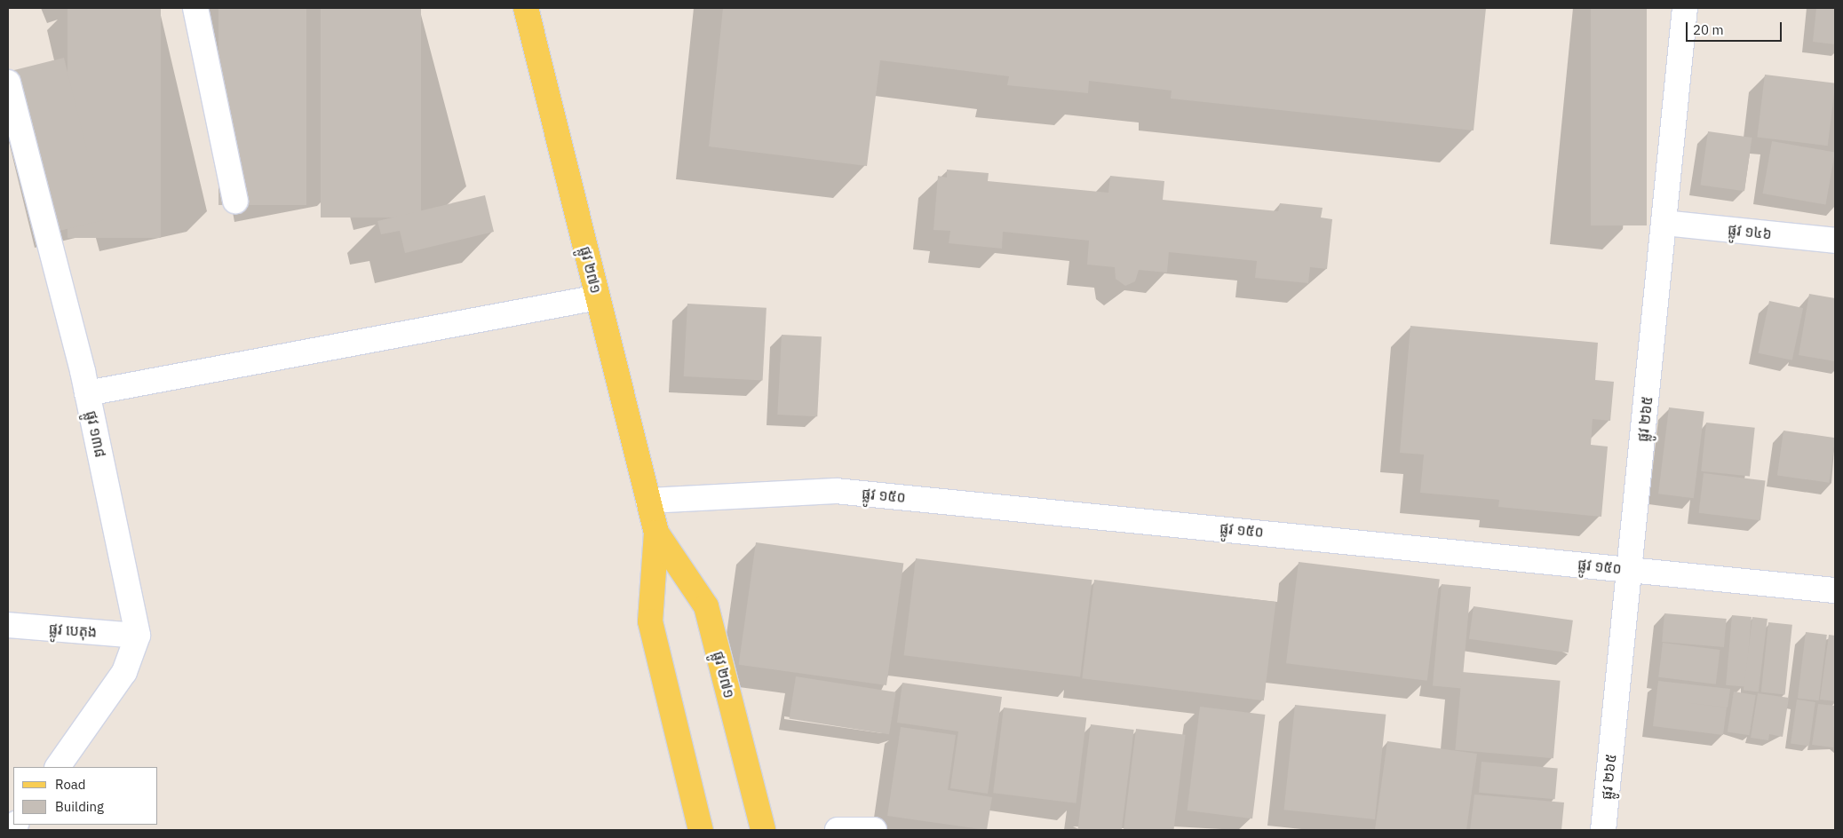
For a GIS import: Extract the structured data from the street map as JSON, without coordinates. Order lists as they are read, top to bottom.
{
  "streets": {
    "main road": ["ផ្លូវ ២៧១"],
    "street": [
      "ផ្លូវ ១៤៦",
      "ផ្លូវ ២៦៥",
      "ផ្លូវ ១៣៨",
      "ផ្លូវ ១៥០",
      "ផ្លូវ បេតុង"
    ]
  },
  "crossings": [
    ["ផ្លូវ ១៤៦", "ផ្លូវ ២៦៥"],
    ["ផ្លូវ ២៧១", "ផ្លូវ ១៥០"],
    ["ផ្លូវ ២៦៥", "ផ្លូវ ១៥០"],
    ["ផ្លូវ ១៣៨", "ផ្លូវ បេតុង"]
  ],
  "legend": ["Road", "Building"],
  "scale_bar": "20 m"
}
